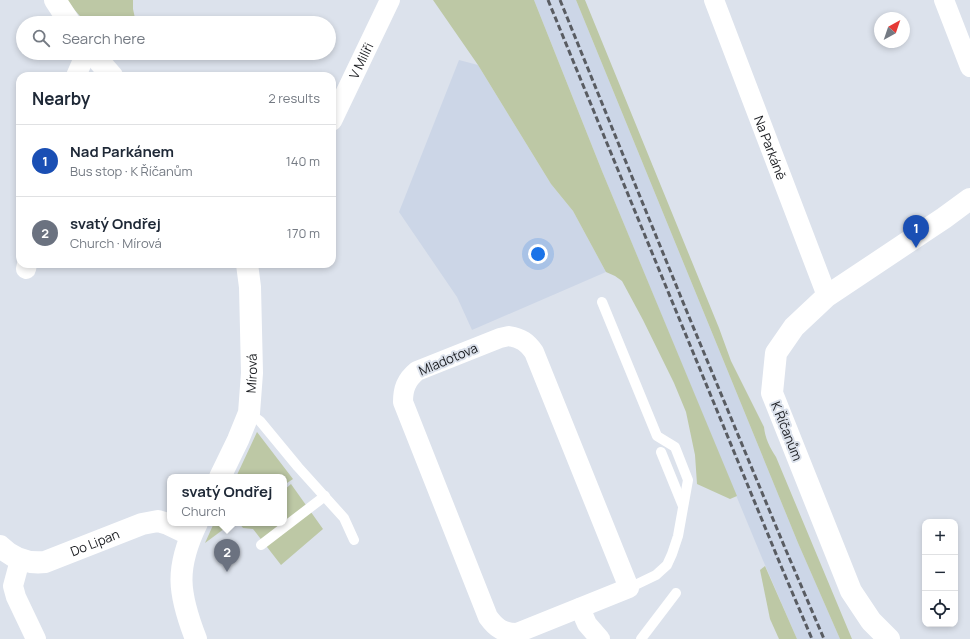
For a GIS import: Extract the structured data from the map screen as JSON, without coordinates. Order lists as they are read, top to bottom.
{
  "streets": {
    "street": [
      "V Milíři",
      "Na Parkáně",
      "Mladotova",
      "Mírová",
      "K Říčanům",
      "Do Lipan"
    ]
  },
  "crossings": [
    ["Na Parkáně", "K Říčanům"]
  ],
  "north": "top right",
  "page": {
    "search": "Search here",
    "heading": ["Nearby", "2 results"],
    "list": [
      {
        "mark": "1",
        "name": "Nad Parkánem",
        "note": "Bus stop · K Říčanům",
        "value": "140 m"
      },
      {
        "mark": "2",
        "name": "svatý Ondřej",
        "note": "Church · Mírová",
        "value": "170 m"
      }
    ],
    "pins": ["1", "2"],
    "popup": ["svatý Ondřej", "Church"],
    "map_buttons": ["+", "−"]
  }
}
